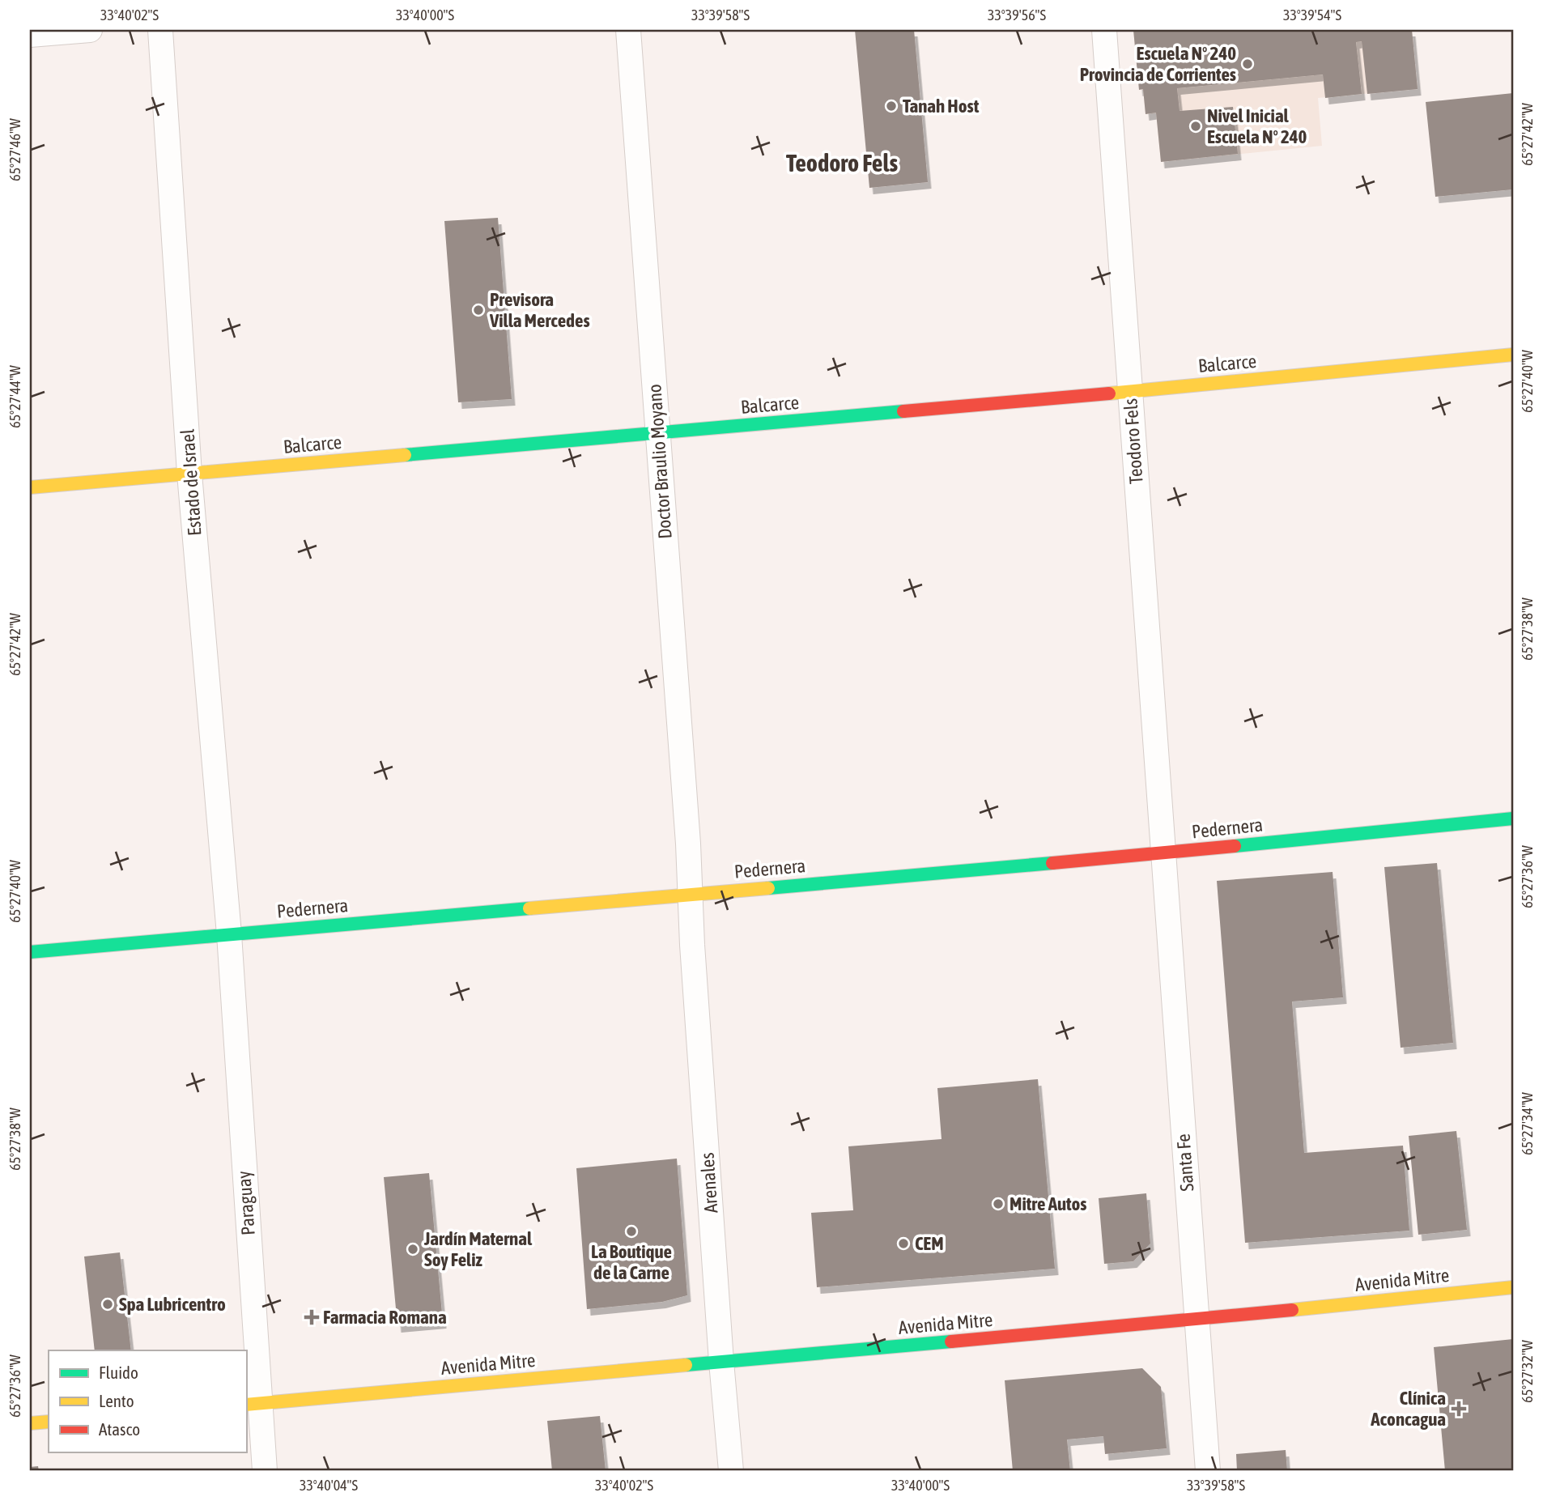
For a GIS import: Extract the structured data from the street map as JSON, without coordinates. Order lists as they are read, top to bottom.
{
  "streets": {
    "street": [
      "Balcarce",
      "Teodoro Fels",
      "Doctor Braulio Moyano",
      "Estado de Israel",
      "Pedernera",
      "Santa Fe",
      "Arenales",
      "Paraguay",
      "Avenida Mitre"
    ]
  },
  "crossings": [
    ["Balcarce", "Teodoro Fels"],
    ["Balcarce", "Doctor Braulio Moyano"],
    ["Balcarce", "Estado de Israel"],
    ["Teodoro Fels", "Pedernera"],
    ["Teodoro Fels", "Santa Fe"],
    ["Doctor Braulio Moyano", "Pedernera"],
    ["Doctor Braulio Moyano", "Arenales"],
    ["Estado de Israel", "Pedernera"],
    ["Estado de Israel", "Paraguay"],
    ["Pedernera", "Santa Fe"],
    ["Pedernera", "Arenales"],
    ["Pedernera", "Paraguay"],
    ["Santa Fe", "Avenida Mitre"],
    ["Arenales", "Avenida Mitre"],
    ["Paraguay", "Avenida Mitre"]
  ],
  "districts": ["Teodoro Fels"],
  "places": {
    "other": [
      "Escuela N° 240 Provincia de Corrientes",
      "Tanah Host",
      "Nivel Inicial Escuela N° 240",
      "Previsora Villa Mercedes",
      "Mitre Autos",
      "La Boutique de la Carne",
      "CEM",
      "Jardín Maternal Soy Feliz",
      "Spa Lubricentro"
    ],
    "health": ["Farmacia Romana", "Clínica Aconcagua"]
  },
  "legend": ["Fluido", "Lento", "Atasco"],
  "coordinates": [
    "33°40'02\"S",
    "33°40'00\"S",
    "33°39'58\"S",
    "33°39'56\"S",
    "33°39'54\"S",
    "65°27'42\"W",
    "65°27'46\"W",
    "65°27'40\"W",
    "65°27'44\"W",
    "65°27'38\"W",
    "65°27'36\"W",
    "65°27'34\"W",
    "65°27'32\"W",
    "33°40'04\"S"
  ]
}
